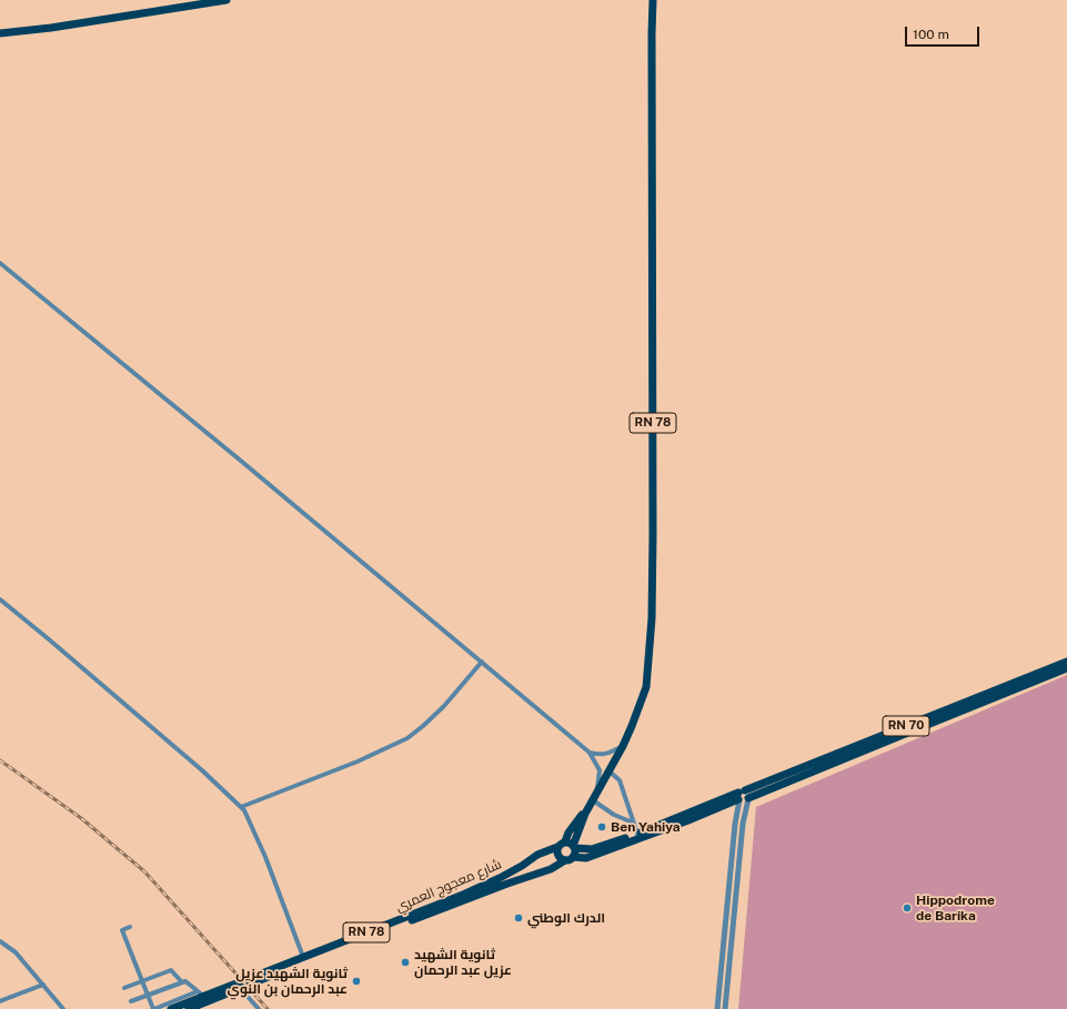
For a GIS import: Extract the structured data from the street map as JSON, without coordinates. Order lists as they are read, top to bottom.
{
  "streets": {
    "main road": ["RN 78", "RN 70", "شارع معجوج العمري"]
  },
  "crossings": [
    ["RN 78", "RN 70"],
    ["RN 78", "شارع معجوج العمري"],
    ["RN 70", "شارع معجوج العمري"]
  ],
  "places": [
    "Ben Yahiya",
    "Hippodrome de Barika",
    "الدرك الوطني",
    "ثانوية الشهيد عزيل عبد الرحمان",
    "ثانوية الشهيد عزيل عبد الرحمان بن النوي"
  ],
  "scale_bar": "100 m"
}
